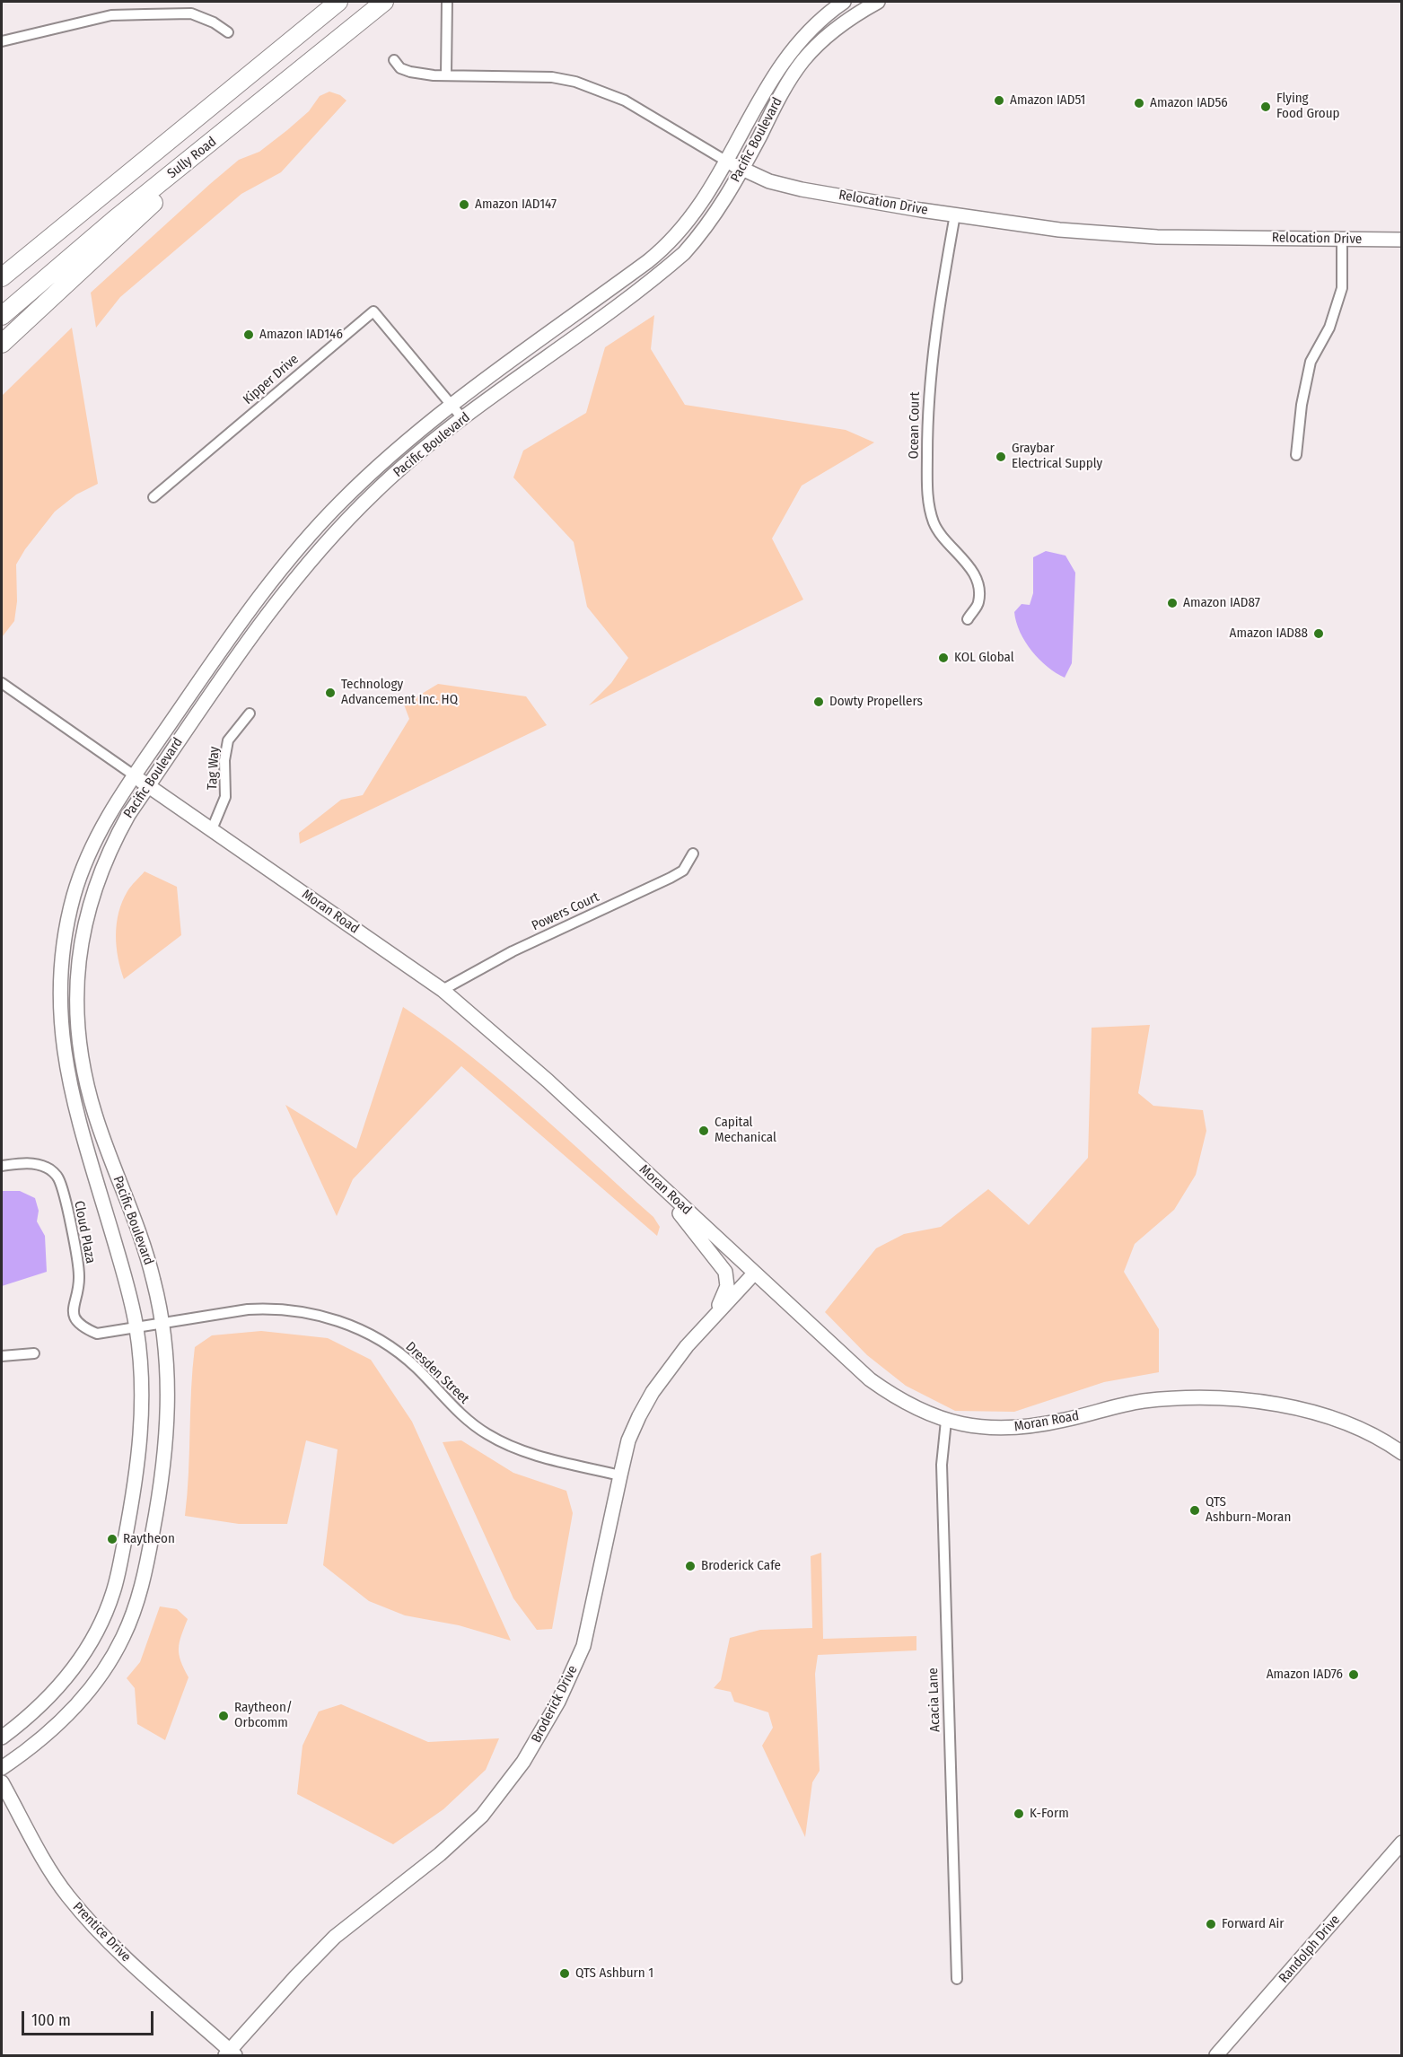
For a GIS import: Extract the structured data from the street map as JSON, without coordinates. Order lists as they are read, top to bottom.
{
  "streets": {
    "highway": ["Sully Road"],
    "main road": [
      "Pacific Boulevard",
      "Relocation Drive",
      "Moran Road",
      "Broderick Drive",
      "Prentice Drive",
      "Randolph Drive"
    ],
    "street": [
      "Kipper Drive",
      "Ocean Court",
      "Tag Way",
      "Powers Court",
      "Cloud Plaza",
      "Dresden Street",
      "Acacia Lane"
    ]
  },
  "crossings": [
    ["Pacific Boulevard", "Relocation Drive"],
    ["Pacific Boulevard", "Kipper Drive"],
    ["Pacific Boulevard", "Moran Road"],
    ["Pacific Boulevard", "Cloud Plaza"],
    ["Pacific Boulevard", "Dresden Street"],
    ["Relocation Drive", "Ocean Court"],
    ["Tag Way", "Moran Road"],
    ["Moran Road", "Powers Court"],
    ["Moran Road", "Acacia Lane"],
    ["Moran Road", "Broderick Drive"],
    ["Cloud Plaza", "Dresden Street"],
    ["Dresden Street", "Broderick Drive"],
    ["Broderick Drive", "Prentice Drive"]
  ],
  "places": [
    "Amazon IAD51",
    "Amazon IAD56",
    "Flying Food Group",
    "Amazon IAD147",
    "Amazon IAD146",
    "Graybar Electrical Supply",
    "Amazon IAD87",
    "Amazon IAD88",
    "KOL Global",
    "Technology Advancement Inc. HQ",
    "Dowty Propellers",
    "Capital Mechanical",
    "QTS Ashburn-Moran",
    "Raytheon",
    "Broderick Cafe",
    "Amazon IAD76",
    "Raytheon/ Orbcomm",
    "K-Form",
    "Forward Air",
    "QTS Ashburn 1"
  ],
  "scale_bar": "100 m"
}
